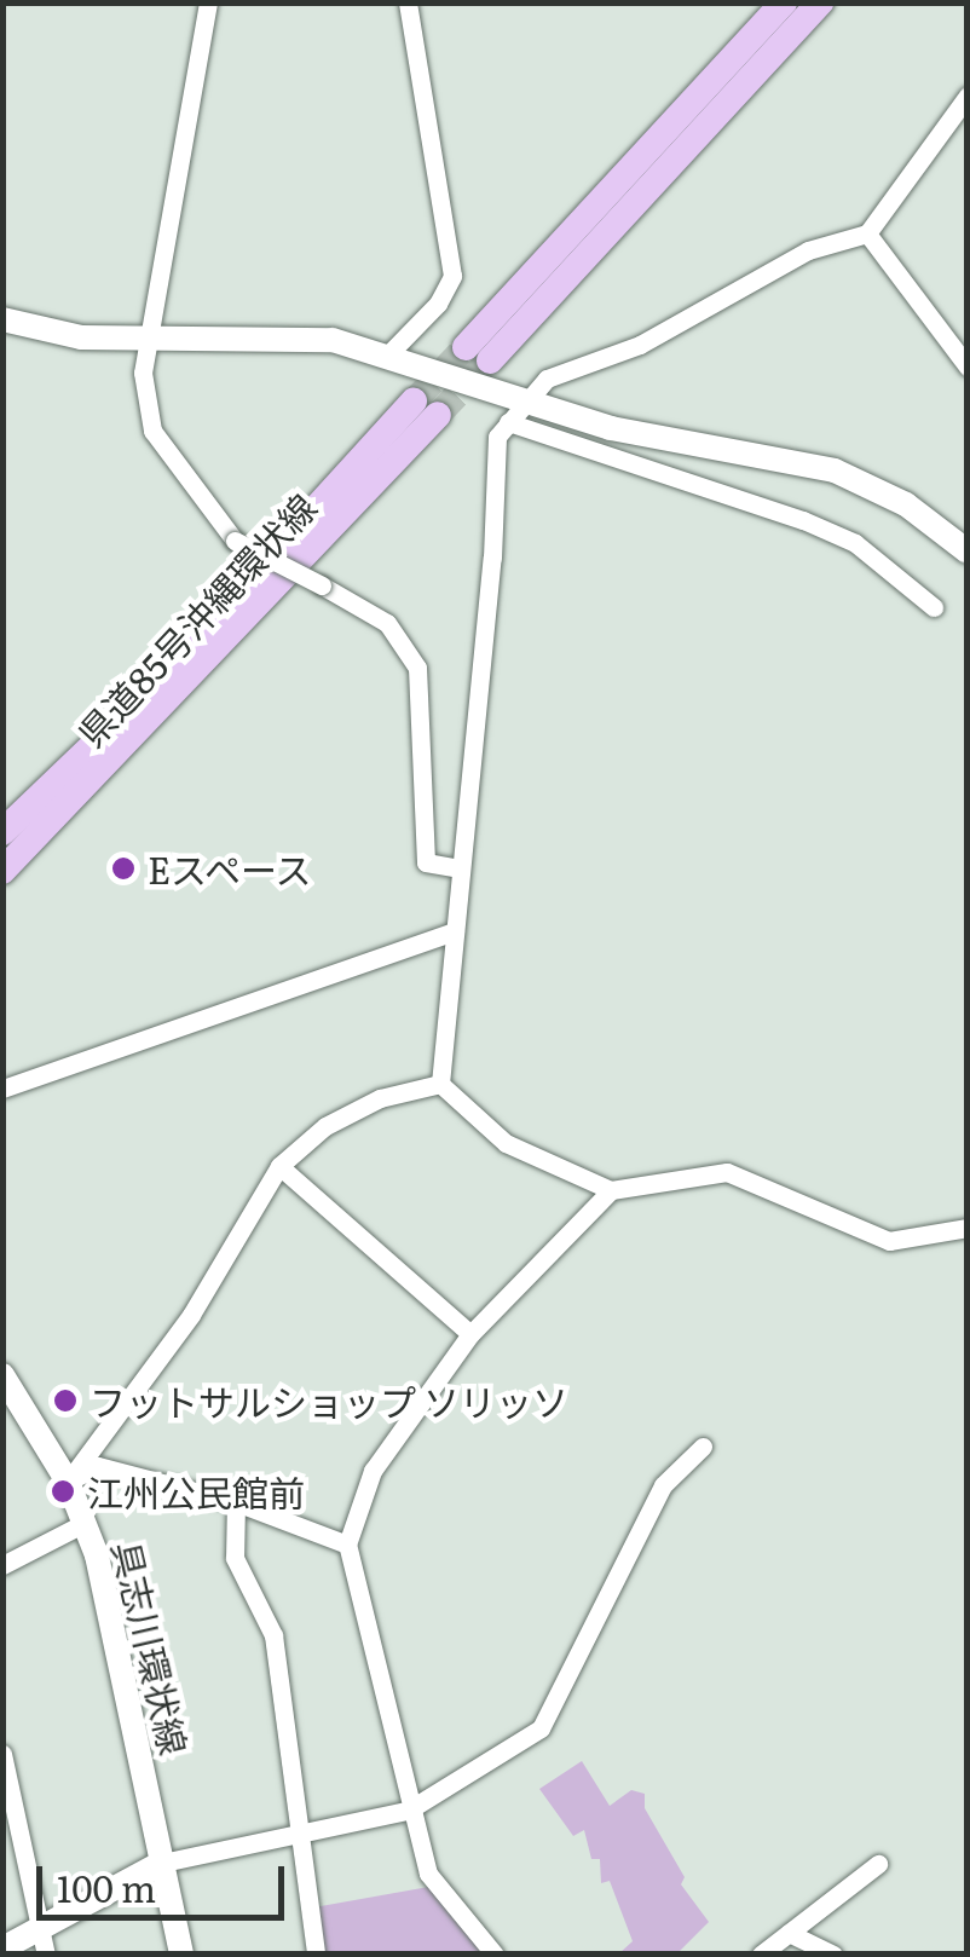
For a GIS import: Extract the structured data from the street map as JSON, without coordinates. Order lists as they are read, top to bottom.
{
  "streets": {
    "main road": ["県道85号沖縄環状線"],
    "street": ["具志川環状線"]
  },
  "places": ["Eスペース", "フットサルショップ ソリッソ", "江州公民館前"],
  "scale_bar": "100 m"
}
